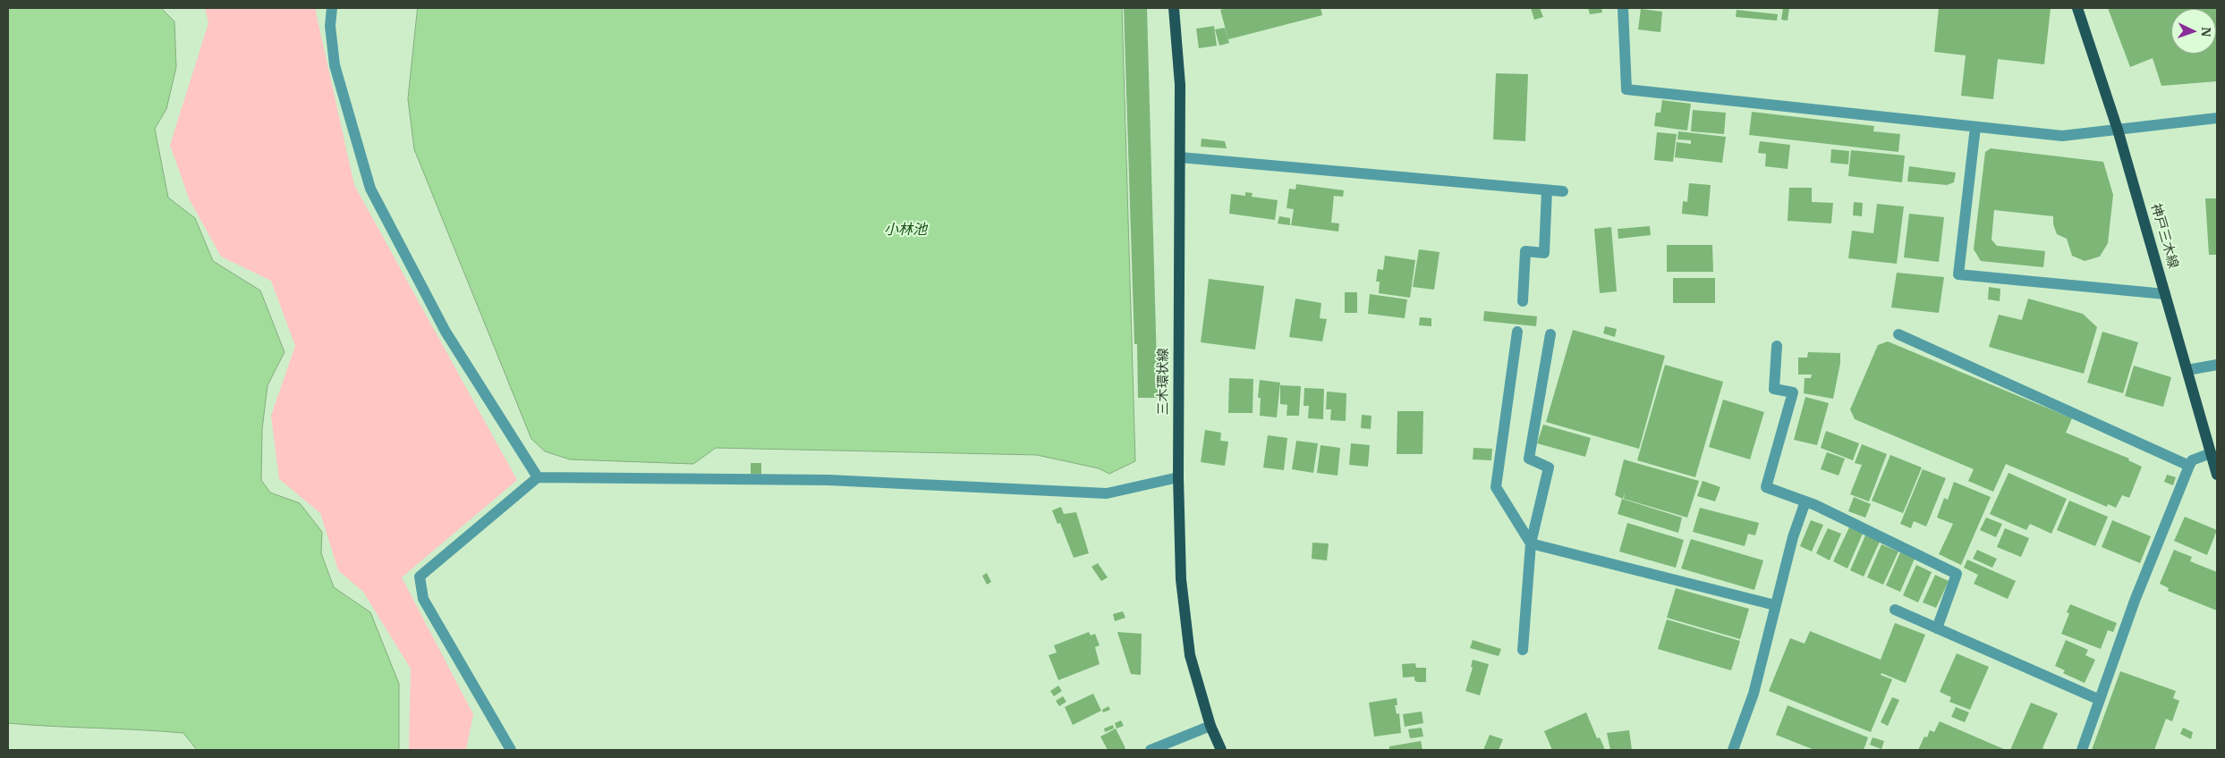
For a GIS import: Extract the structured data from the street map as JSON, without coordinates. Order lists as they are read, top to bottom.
{
  "streets": {
    "main road": ["神戸三木線", "三木環状線"]
  },
  "water": ["小林池"],
  "north": "right"
}
